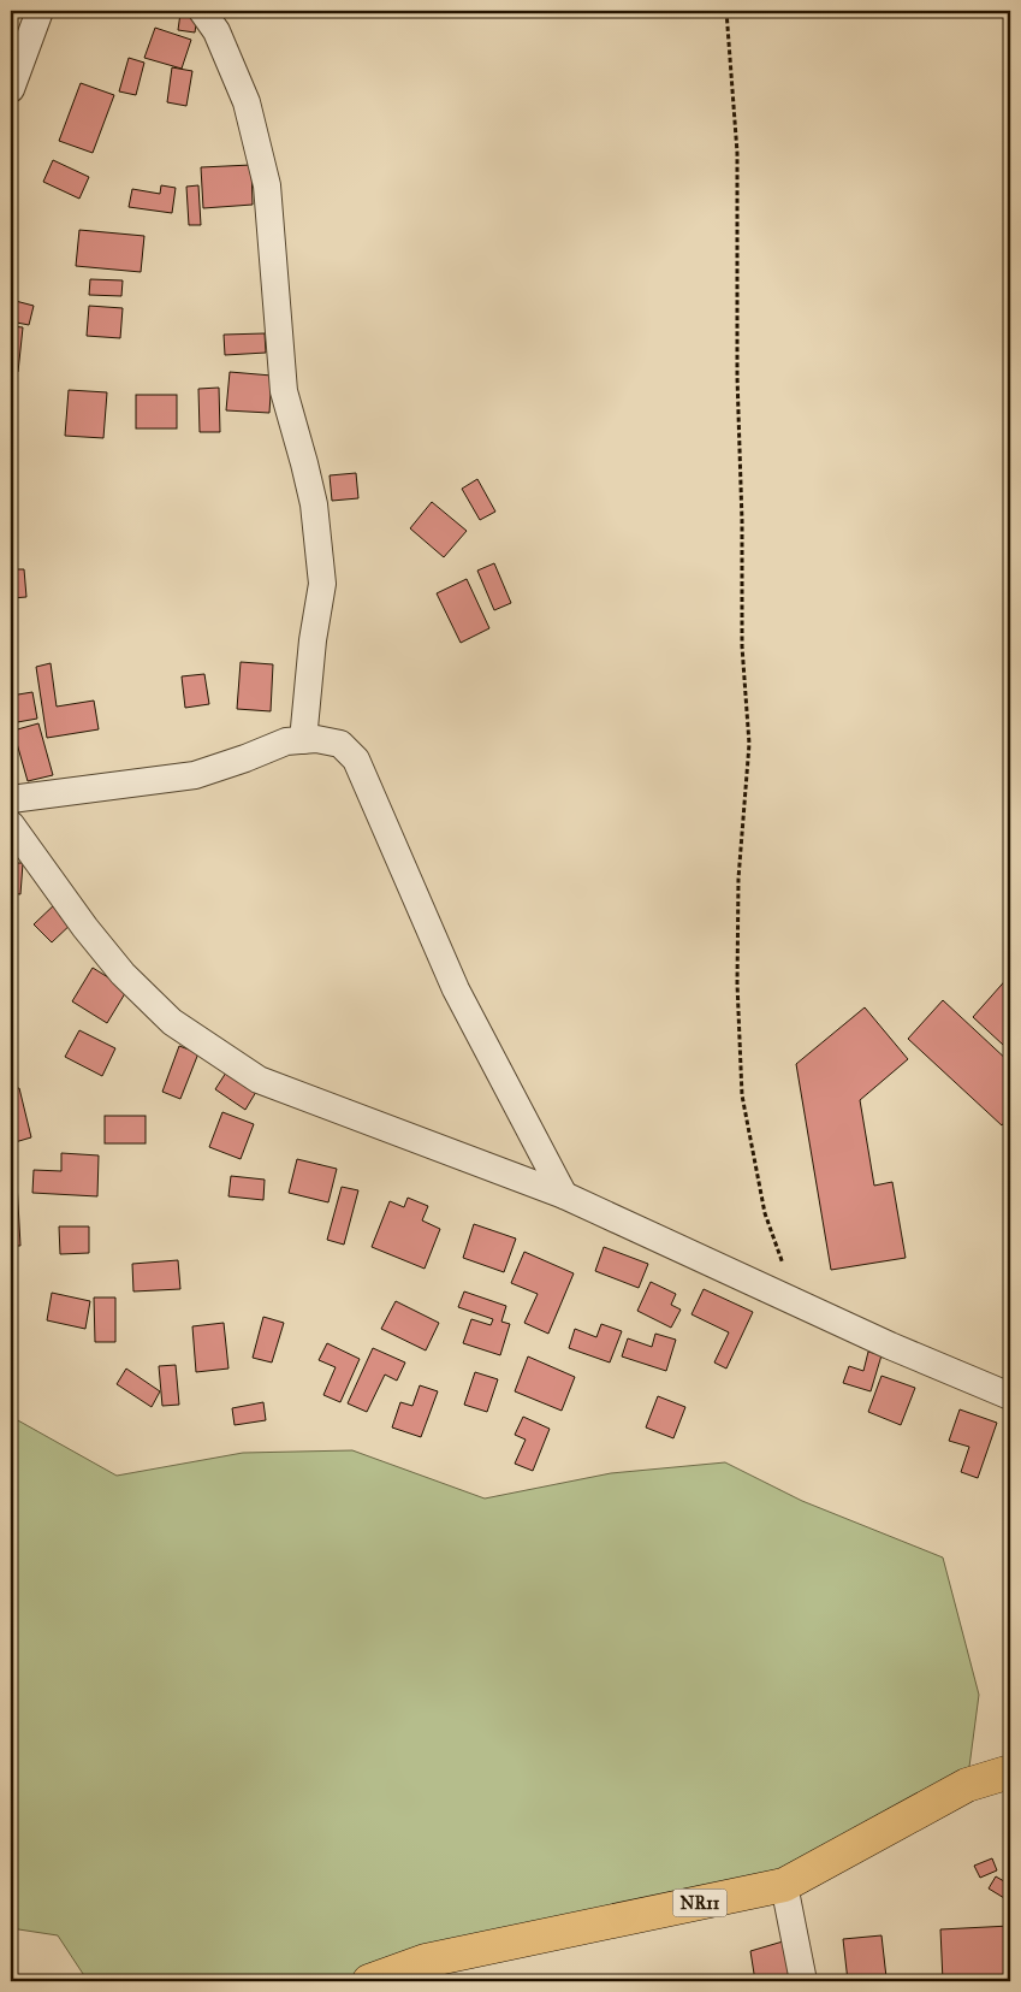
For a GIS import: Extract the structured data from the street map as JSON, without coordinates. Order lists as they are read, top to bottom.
{
  "streets": {
    "highway": ["NR11"]
  }
}
